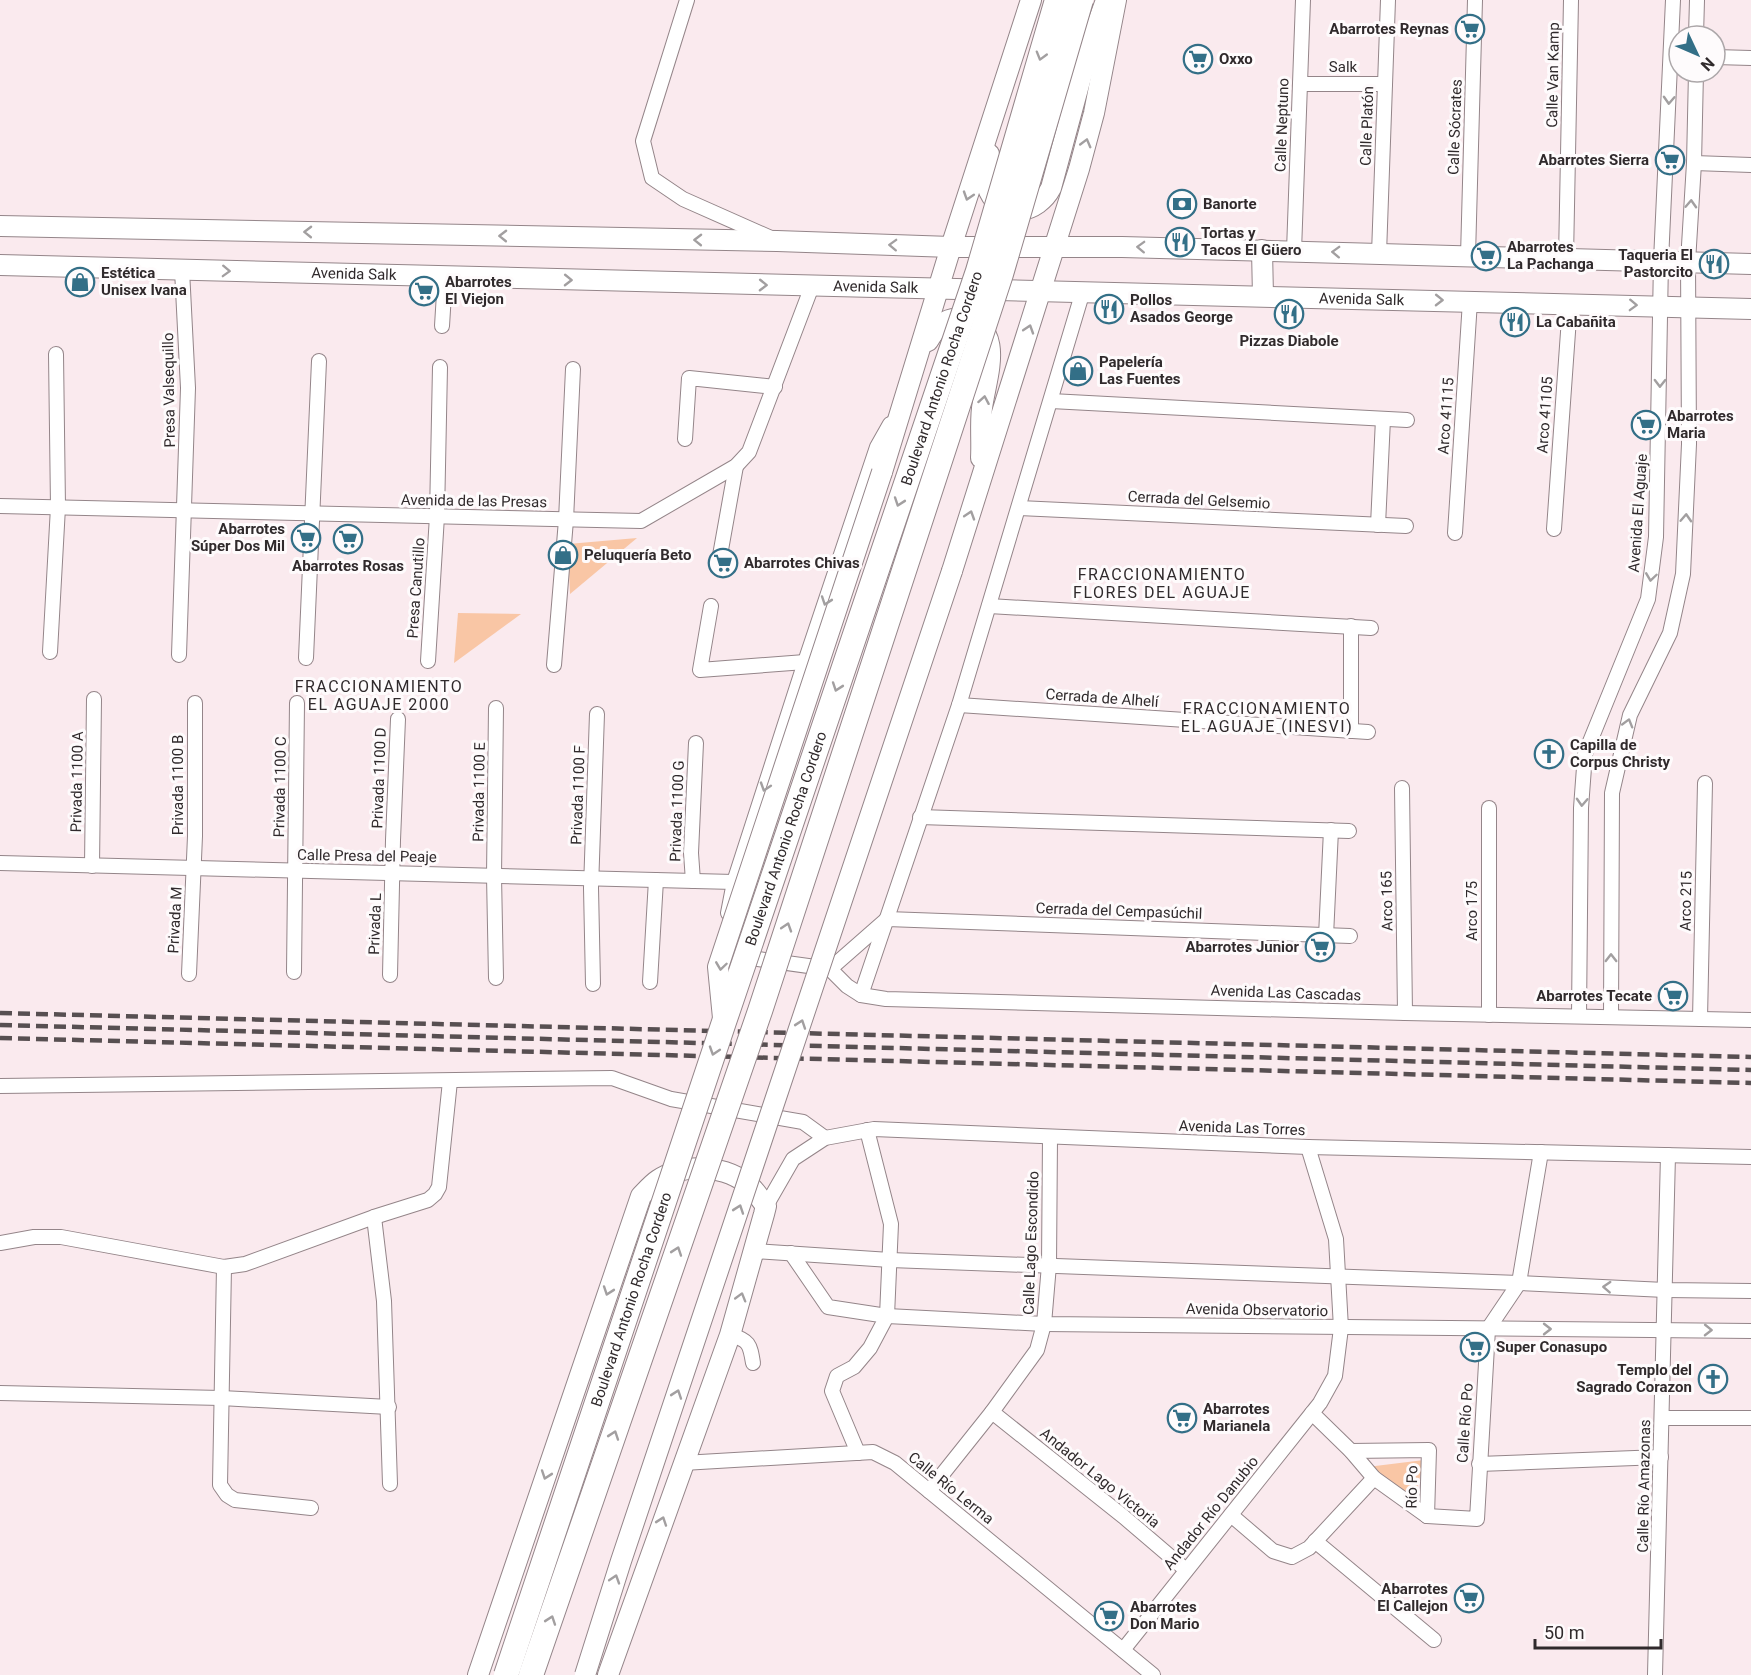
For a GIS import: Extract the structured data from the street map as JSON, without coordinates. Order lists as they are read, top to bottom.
{
  "streets": {
    "highway": ["Boulevard Antonio Rocha Cordero"],
    "main road": ["Avenida Salk"],
    "street": [
      "Salk",
      "Calle Van Kamp",
      "Calle Neptuno",
      "Calle Platón",
      "Calle Sócrates",
      "Presa Valsequillo",
      "Arco 41105",
      "Arco 41115",
      "Cerrada del Gelsemio",
      "Avenida de las Presas",
      "Avenida El Aguaje",
      "Presa Canutillo",
      "Cerrada de Alhelí",
      "Privada 1100 D",
      "Privada 1100 A",
      "Privada 1100 B",
      "Privada 1100 C",
      "Privada 1100 E",
      "Privada 1100 F",
      "Privada 1100 G",
      "Calle Presa del Peaje",
      "Arco 165",
      "Arco 215",
      "Cerrada del Cempasúchil",
      "Arco 175",
      "Privada M",
      "Privada L",
      "Avenida Las Cascadas",
      "Avenida Las Torres",
      "Calle Lago Escondido",
      "Avenida Observatorio",
      "Calle Río Po",
      "Andador Lago Victoria",
      "Calle Río Amazonas",
      "Río Po",
      "Calle Río Lerma",
      "Andador Río Danubio"
    ]
  },
  "crossings": [
    ["Salk", "Calle Neptuno"],
    ["Salk", "Calle Platón"],
    ["Avenida Salk", "Boulevard Antonio Rocha Cordero"],
    ["Avenida Salk", "Presa Valsequillo"],
    ["Avenida Salk", "Arco 41105"],
    ["Avenida Salk", "Arco 41115"],
    ["Avenida Salk", "Avenida de las Presas"],
    ["Avenida Salk", "Avenida El Aguaje"],
    ["Boulevard Antonio Rocha Cordero", "Calle Presa del Peaje"],
    ["Boulevard Antonio Rocha Cordero", "Avenida Las Cascadas"],
    ["Presa Valsequillo", "Avenida de las Presas"],
    ["Avenida de las Presas", "Presa Canutillo"],
    ["Avenida El Aguaje", "Avenida Las Cascadas"],
    ["Privada 1100 D", "Calle Presa del Peaje"],
    ["Privada 1100 D", "Privada L"],
    ["Privada 1100 A", "Calle Presa del Peaje"],
    ["Privada 1100 B", "Calle Presa del Peaje"],
    ["Privada 1100 B", "Privada M"],
    ["Privada 1100 C", "Calle Presa del Peaje"],
    ["Privada 1100 E", "Calle Presa del Peaje"],
    ["Privada 1100 F", "Calle Presa del Peaje"],
    ["Privada 1100 G", "Calle Presa del Peaje"],
    ["Calle Presa del Peaje", "Privada M"],
    ["Calle Presa del Peaje", "Privada L"],
    ["Arco 165", "Avenida Las Cascadas"],
    ["Arco 215", "Avenida Las Cascadas"],
    ["Arco 175", "Avenida Las Cascadas"],
    ["Avenida Las Torres", "Calle Lago Escondido"],
    ["Avenida Las Torres", "Calle Río Amazonas"],
    ["Avenida Las Torres", "Andador Río Danubio"],
    ["Calle Lago Escondido", "Avenida Observatorio"],
    ["Calle Lago Escondido", "Andador Lago Victoria"],
    ["Calle Lago Escondido", "Calle Río Lerma"],
    ["Avenida Observatorio", "Calle Río Po"],
    ["Avenida Observatorio", "Calle Río Amazonas"],
    ["Avenida Observatorio", "Andador Río Danubio"],
    ["Calle Río Po", "Río Po"],
    ["Andador Lago Victoria", "Andador Río Danubio"],
    ["Calle Río Lerma", "Andador Río Danubio"]
  ],
  "districts": ["FRACCIONAMIENTO FLORES DEL AGUAJE", "FRACCIONAMIENTO EL AGUAJE 2000", "FRACCIONAMIENTO EL AGUAJE (INESVI)"],
  "places": {
    "supermarket": [
      "Abarrotes Reynas",
      "Oxxo",
      "Abarrotes Sierra",
      "Abarrotes La Pachanga",
      "Abarrotes El Viejon",
      "Abarrotes Maria",
      "Abarrotes Súper Dos Mil",
      "Abarrotes Rosas",
      "Abarrotes Chivas",
      "Abarrotes Junior",
      "Abarrotes Tecate",
      "Super Conasupo",
      "Abarrotes Marianela",
      "Abarrotes El Callejon",
      "Abarrotes Don Mario"
    ],
    "bank": ["Banorte"],
    "restaurant": [
      "Tortas y Tacos El Güero",
      "Taqueria El Pastorcito",
      "Pollos Asados George",
      "Pizzas Diabole",
      "La Cabañita"
    ],
    "shop": ["Estética Unisex Ivana", "Papelería Las Fuentes", "Peluquería Beto"],
    "church": ["Capilla de Corpus Christy", "Templo del Sagrado Corazon"]
  },
  "scale_bar": "50 m",
  "north": "bottom right"
}
